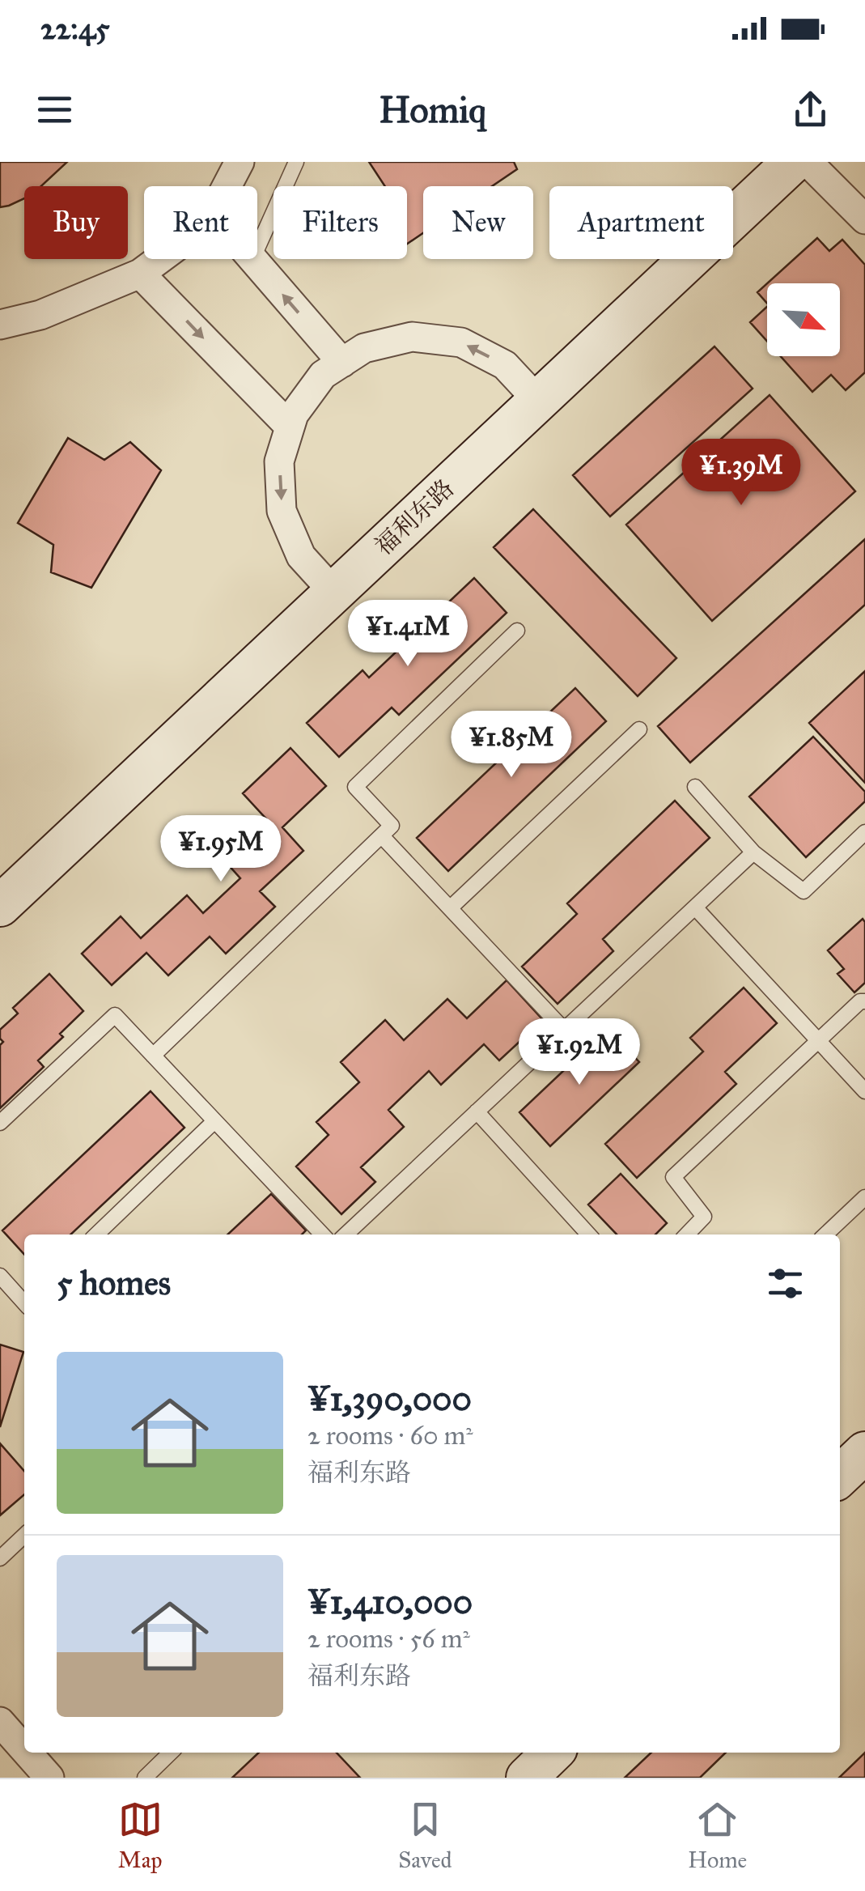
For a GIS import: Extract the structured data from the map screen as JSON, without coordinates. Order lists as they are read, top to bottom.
{
  "streets": {
    "main road": ["福利东路"]
  },
  "north": "bottom right",
  "page": {
    "status": "22:45",
    "header": "Homiq",
    "chip": [
      "Buy",
      "Rent",
      "Filters",
      "New",
      "Apartment"
    ],
    "price": [
      "¥1.39M",
      "¥1.41M",
      "¥1.85M",
      "¥1.95M",
      "¥1.92M"
    ],
    "heading": "5 homes",
    "list": [
      {
        "name": "¥1,390,000",
        "note": "2 rooms · 60 m² · 福利东路"
      },
      {
        "name": "¥1,410,000",
        "note": "2 rooms · 56 m² · 福利东路"
      }
    ],
    "tabs": ["Map", "Saved", "Home"]
  }
}
